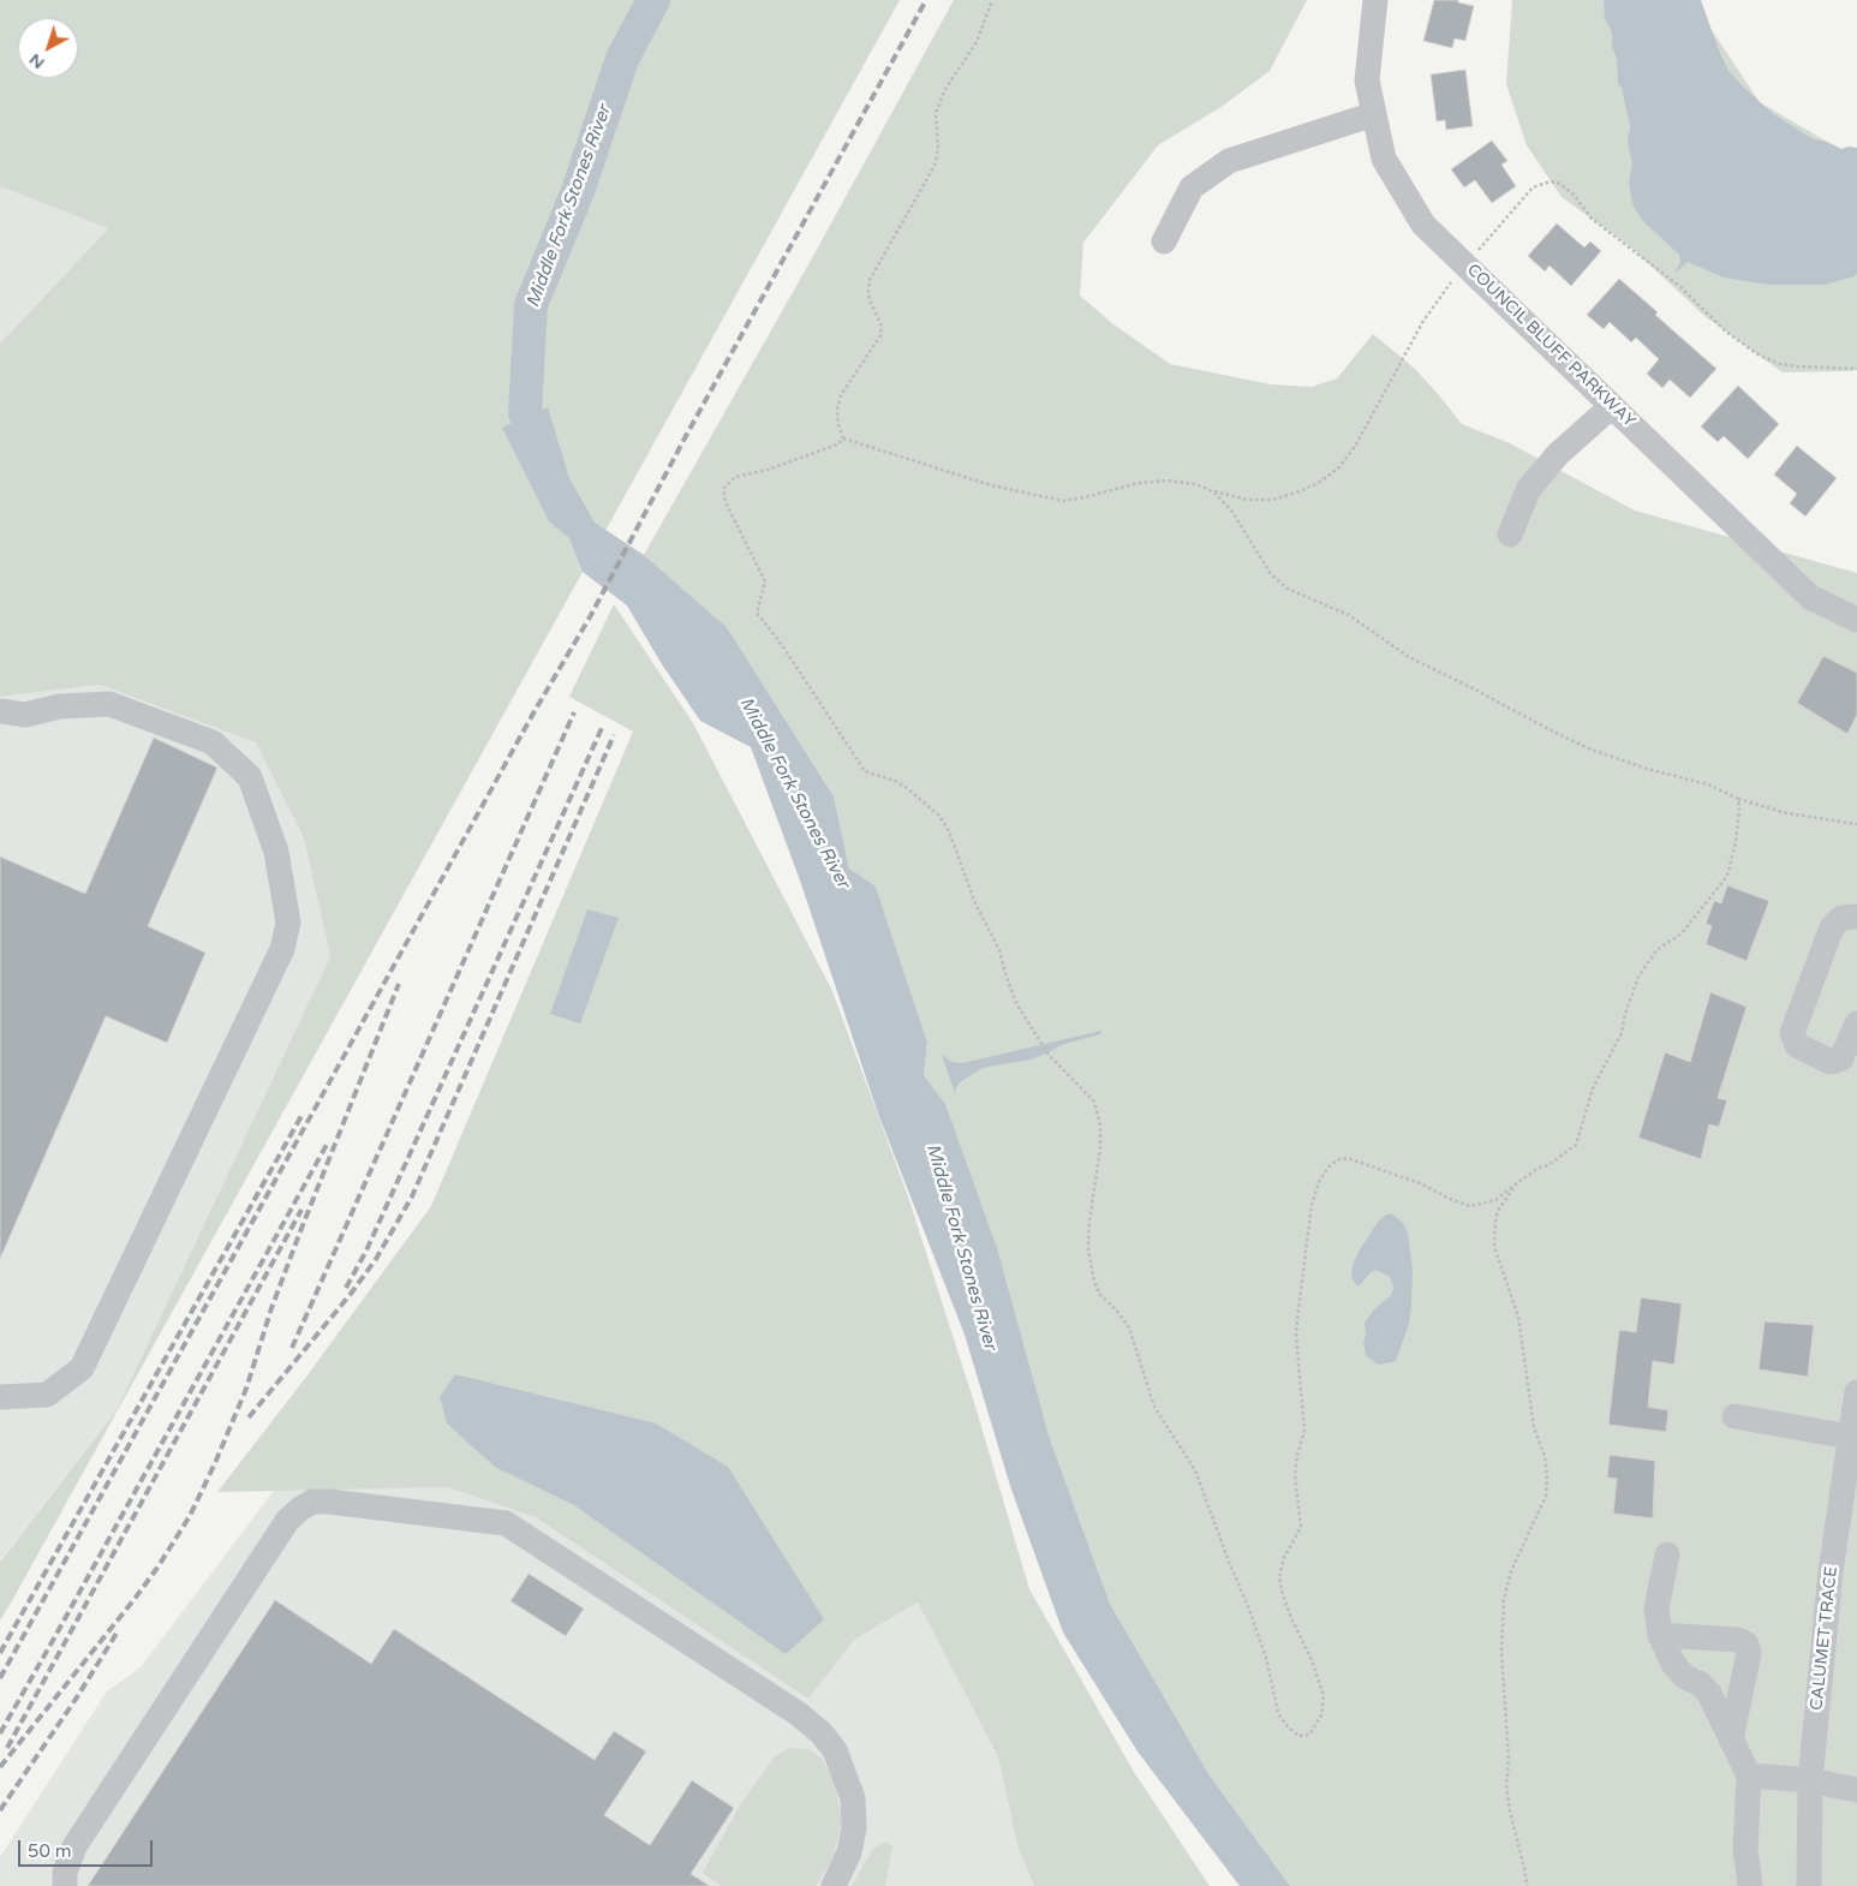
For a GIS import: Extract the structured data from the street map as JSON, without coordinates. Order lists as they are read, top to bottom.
{
  "streets": {
    "street": ["COUNCIL BLUFF PARKWAY", "CALUMET TRACE"]
  },
  "water": ["Middle Fork Stones River"],
  "scale_bar": "50 m",
  "north": "bottom left"
}
